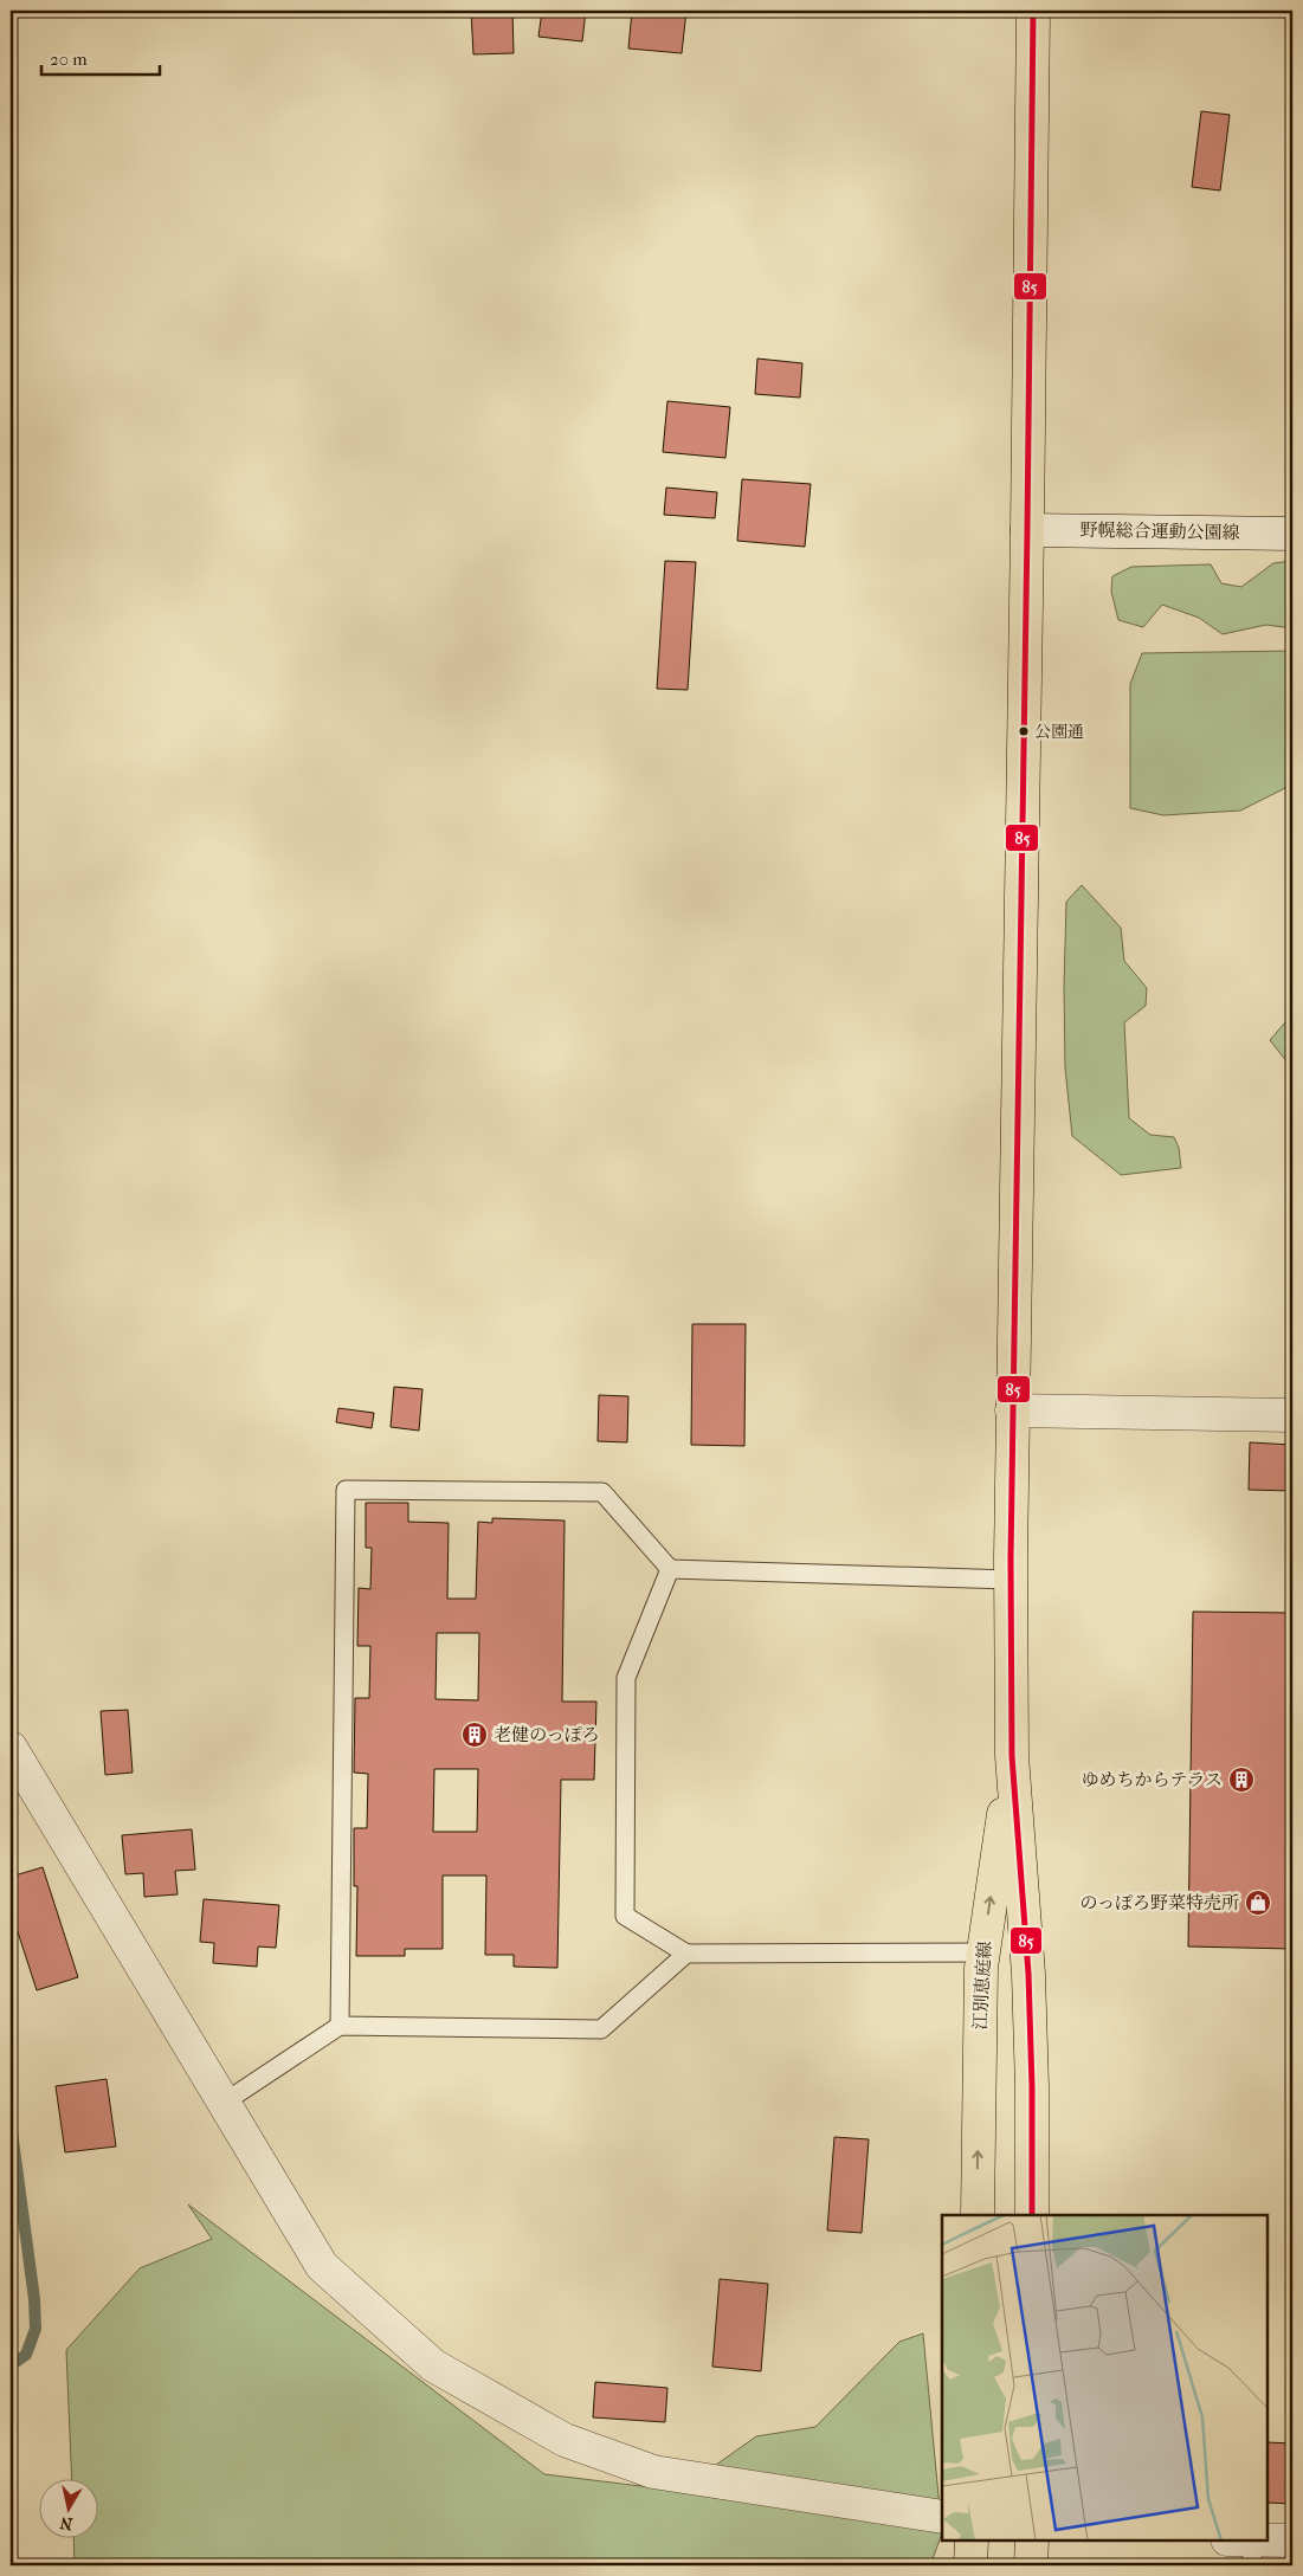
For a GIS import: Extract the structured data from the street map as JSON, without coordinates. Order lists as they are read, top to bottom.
{
  "streets": {
    "main road": ["江別恵庭線"],
    "street": ["野幌総合運動公園線"]
  },
  "crossings": [
    ["野幌総合運動公園線", "江別恵庭線"]
  ],
  "places": {
    "other": ["公園通"],
    "building": ["老健のっぽろ", "ゆめちからテラス"],
    "shop": ["のっぽろ野菜特売所"]
  },
  "lines": ["transit line 85"],
  "scale_bar": "20 m",
  "north": "bottom"
}
